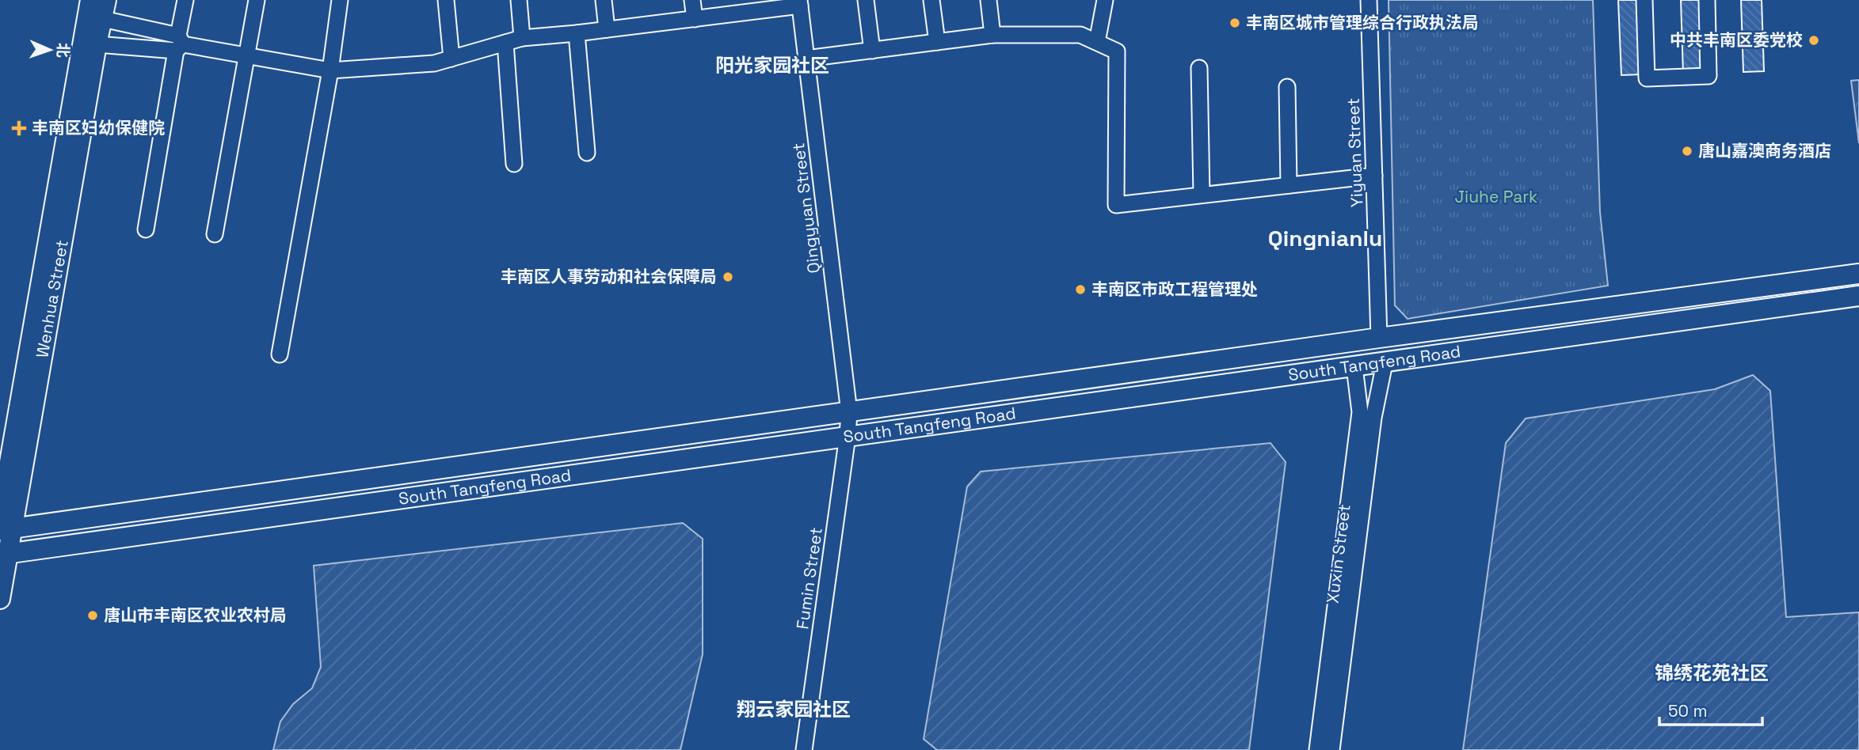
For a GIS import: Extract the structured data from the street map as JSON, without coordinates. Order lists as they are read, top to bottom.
{
  "streets": {
    "main road": ["Wenhua Street", "South Tangfeng Road"],
    "street": [
      "Yiyuan Street",
      "Qingyuan Street",
      "Xuxin Street",
      "Fumin Street"
    ]
  },
  "crossings": [
    ["Yiyuan Street", "South Tangfeng Road"],
    ["Qingyuan Street", "South Tangfeng Road"],
    ["Qingyuan Street", "Fumin Street"],
    ["Wenhua Street", "South Tangfeng Road"],
    ["South Tangfeng Road", "Xuxin Street"],
    ["South Tangfeng Road", "Fumin Street"]
  ],
  "districts": [
    "阳光家园社区",
    "Qingnianlu",
    "锦绣花苑社区",
    "翔云家园社区"
  ],
  "parks": ["Jiuhe Park"],
  "places": {
    "other": [
      "丰南区城市管理综合行政执法局",
      "中共丰南区委党校",
      "唐山嘉澳商务酒店",
      "丰南区人事劳动和社会保障局",
      "丰南区市政工程管理处",
      "唐山市丰南区农业农村局"
    ],
    "health": ["丰南区妇幼保健院"]
  },
  "scale_bar": "50 m",
  "north": "right"
}
